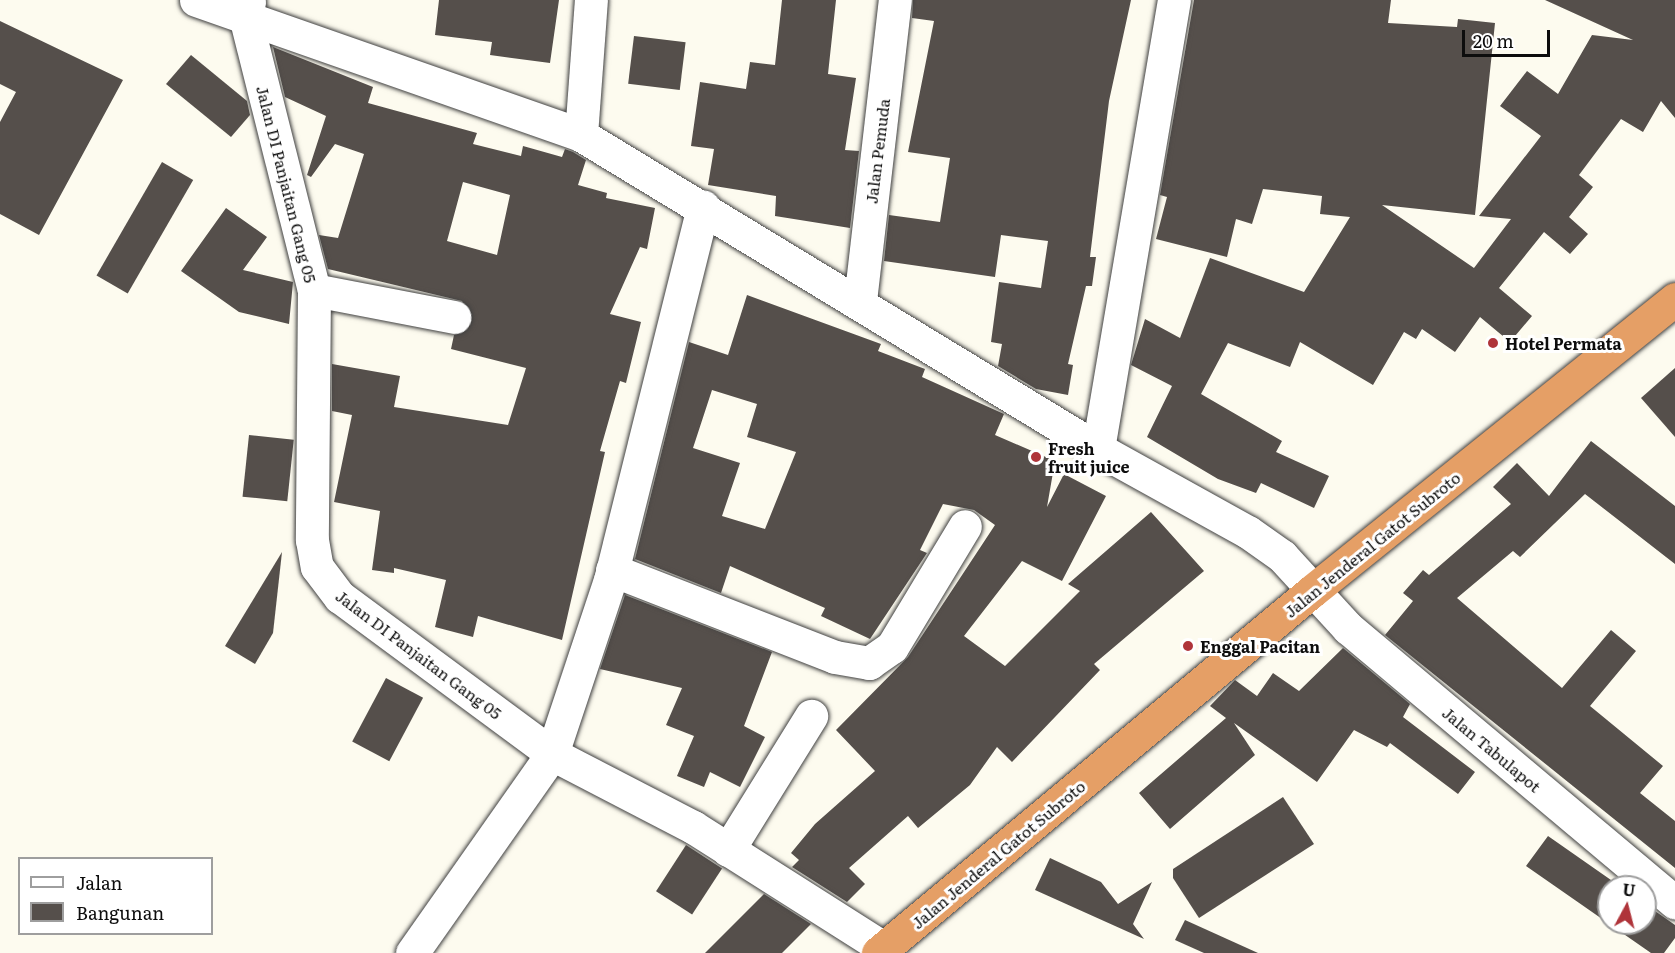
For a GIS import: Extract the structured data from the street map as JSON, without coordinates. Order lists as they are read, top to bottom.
{
  "streets": {
    "highway": ["Jalan Jenderal Gatot Subroto"],
    "street": ["Jalan Pemuda", "Jalan DI Panjaitan Gang 05", "Jalan Tabulapot"]
  },
  "crossings": [
    ["Jalan Pemuda", "Jalan Tabulapot"],
    ["Jalan DI Panjaitan Gang 05", "Jalan Jenderal Gatot Subroto"],
    ["Jalan DI Panjaitan Gang 05", "Jalan Tabulapot"],
    ["Jalan Jenderal Gatot Subroto", "Jalan Tabulapot"]
  ],
  "places": ["Hotel Permata", "Fresh fruit juice", "Enggal Pacitan"],
  "legend": ["Jalan", "Bangunan"],
  "scale_bar": "20 m",
  "north": "top"
}
